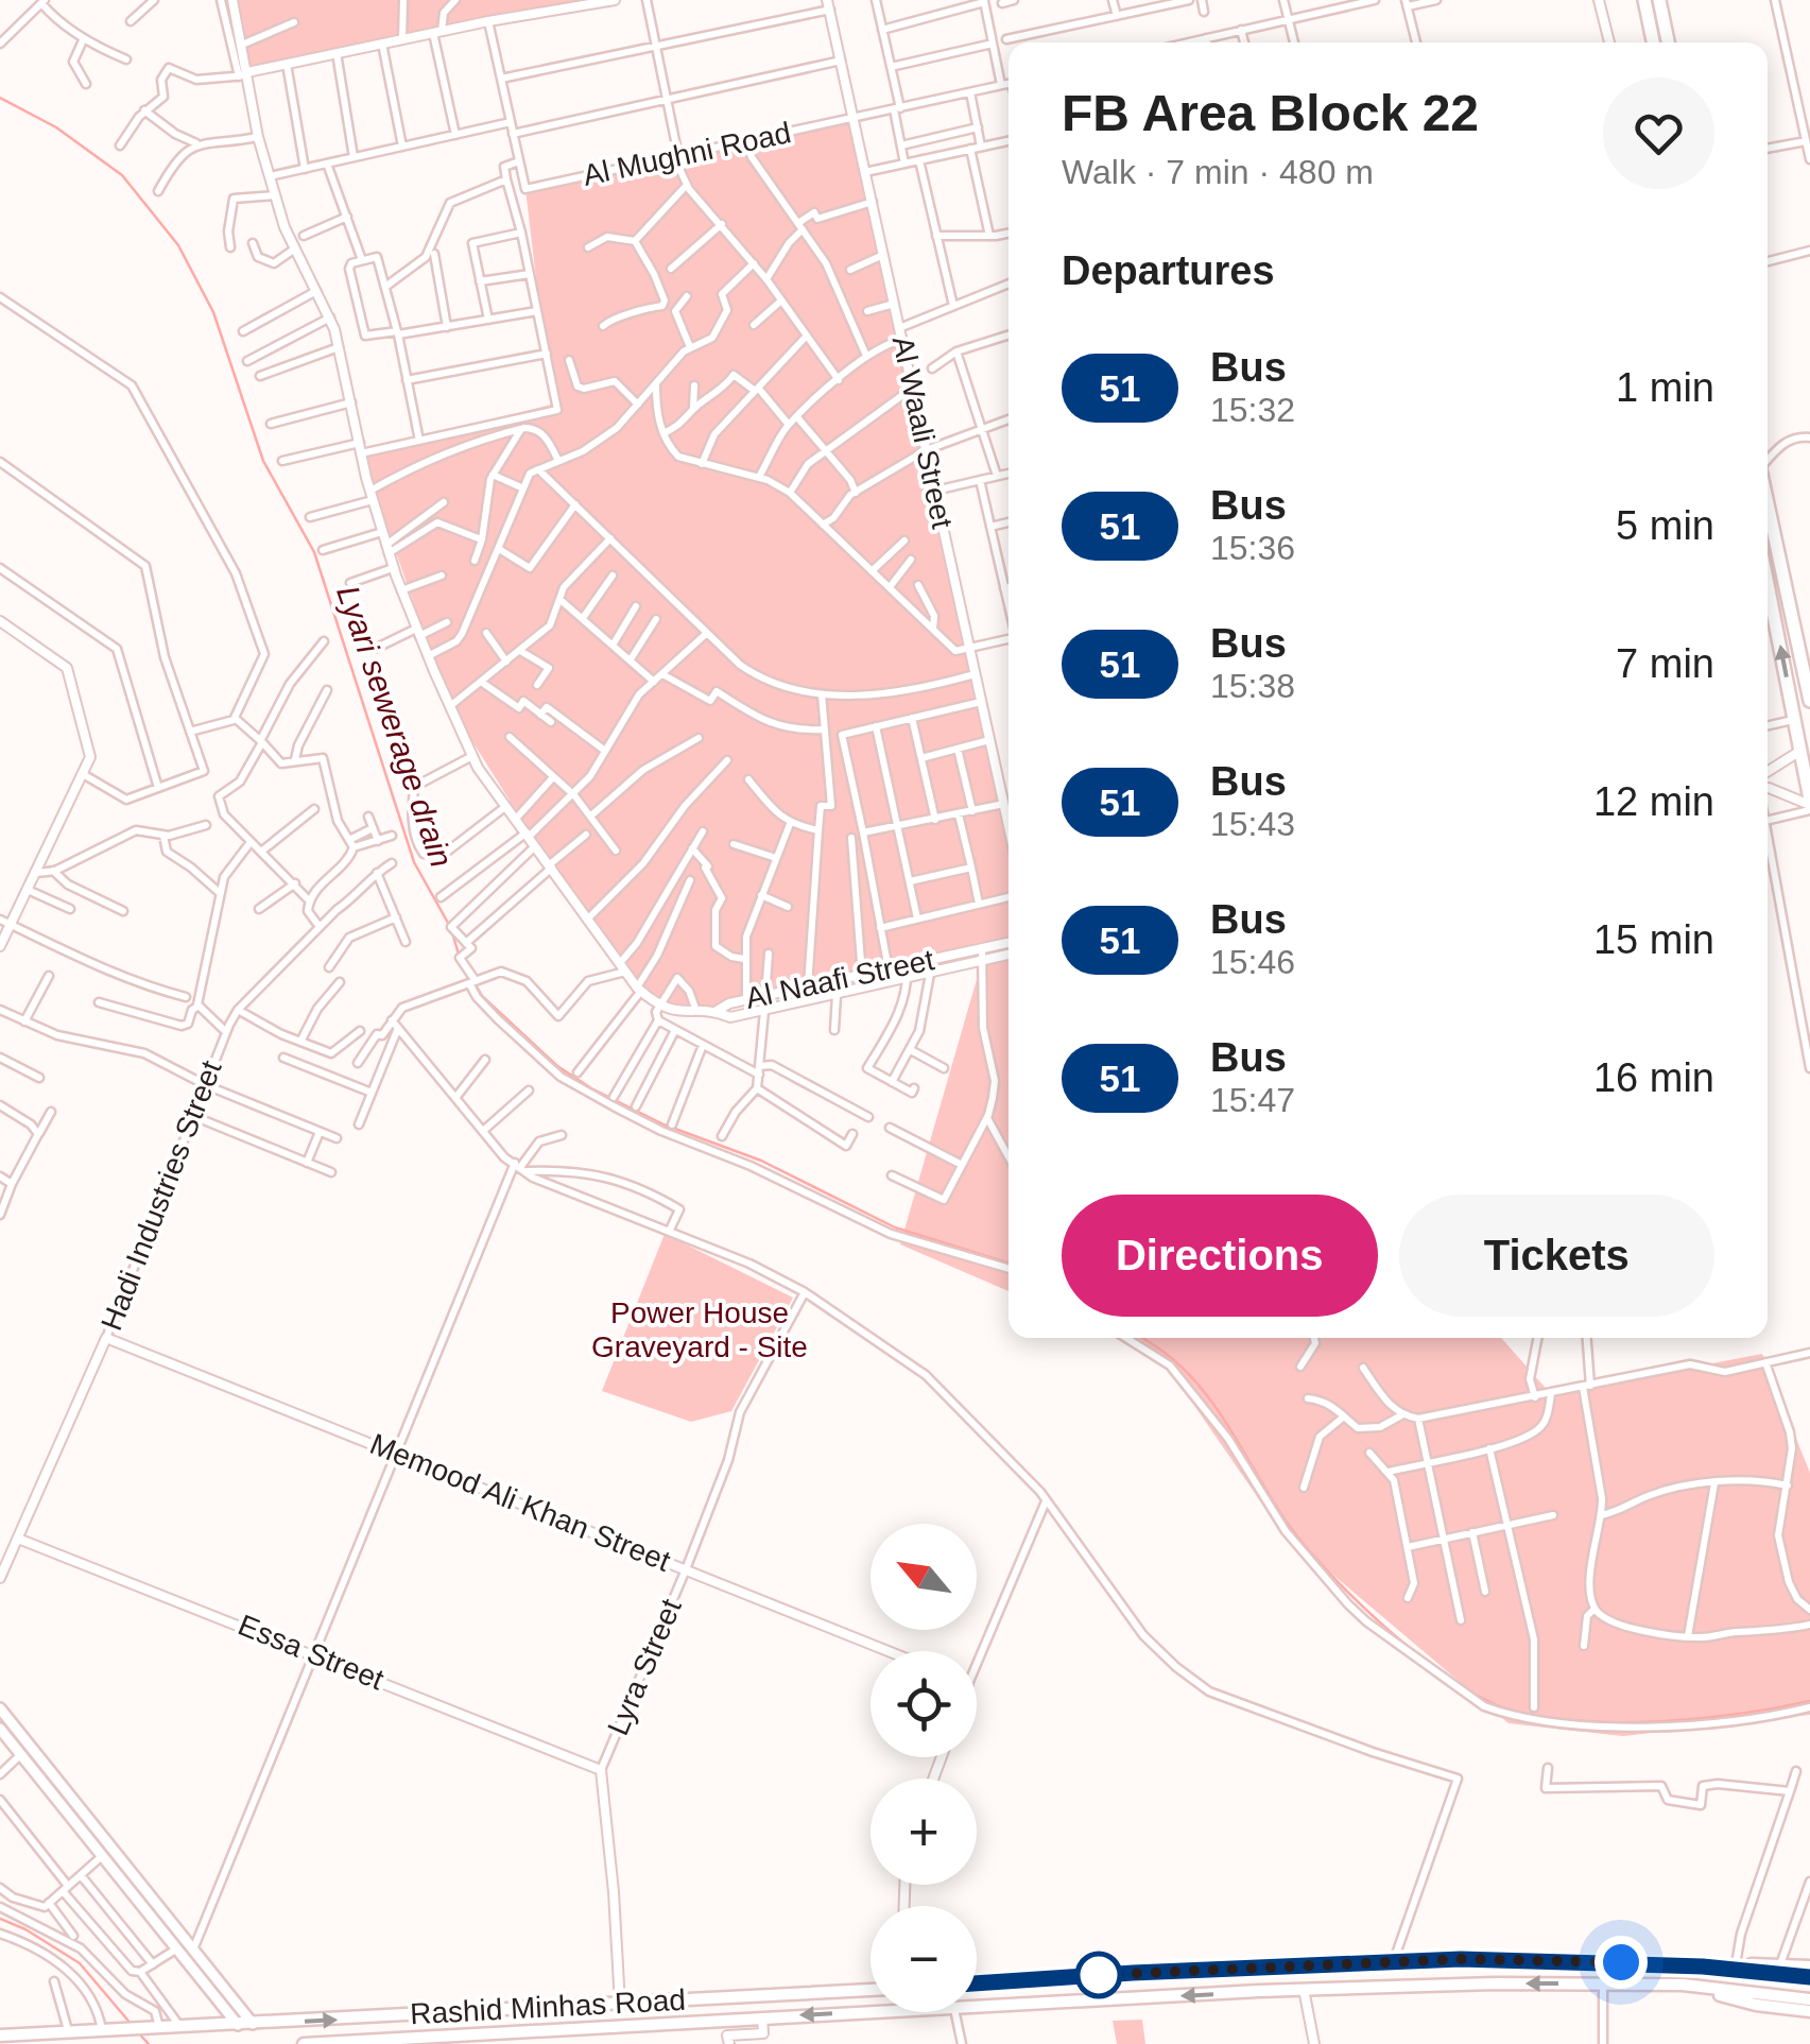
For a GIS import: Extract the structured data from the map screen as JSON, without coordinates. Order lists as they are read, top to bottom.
{
  "streets": {
    "main road": ["Rashid Minhas Road"],
    "street": [
      "Al Mughni Road",
      "Al Waali Street",
      "Al Naafi Street",
      "Hadi Industries Street",
      "Memood Ali Khan Street",
      "Essa Street",
      "Lyra Street"
    ]
  },
  "crossings": [
    ["Al Mughni Road", "Al Waali Street"],
    ["Hadi Industries Street", "Memood Ali Khan Street"],
    ["Hadi Industries Street", "Essa Street"],
    ["Memood Ali Khan Street", "Lyra Street"],
    ["Essa Street", "Lyra Street"],
    ["Lyra Street", "Rashid Minhas Road"]
  ],
  "water": ["Lyari sewerage drain"],
  "parks": ["Power House Graveyard - Site"],
  "lines": ["bus line 51"],
  "north": "top left",
  "page": {
    "heading": [
      ["FB Area Block 22", "Walk · 7 min · 480 m"],
      "Departures"
    ],
    "list": [
      {
        "mark": "51",
        "name": "Bus",
        "note": "15:32",
        "value": "1 min"
      },
      {
        "mark": "51",
        "name": "Bus",
        "note": "15:36",
        "value": "5 min"
      },
      {
        "mark": "51",
        "name": "Bus",
        "note": "15:38",
        "value": "7 min"
      },
      {
        "mark": "51",
        "name": "Bus",
        "note": "15:43",
        "value": "12 min"
      },
      {
        "mark": "51",
        "name": "Bus",
        "note": "15:46",
        "value": "15 min"
      },
      {
        "mark": "51",
        "name": "Bus",
        "note": "15:47",
        "value": "16 min"
      }
    ],
    "buttons": ["Directions", "Tickets"],
    "map_buttons": ["+", "−"]
  }
}
